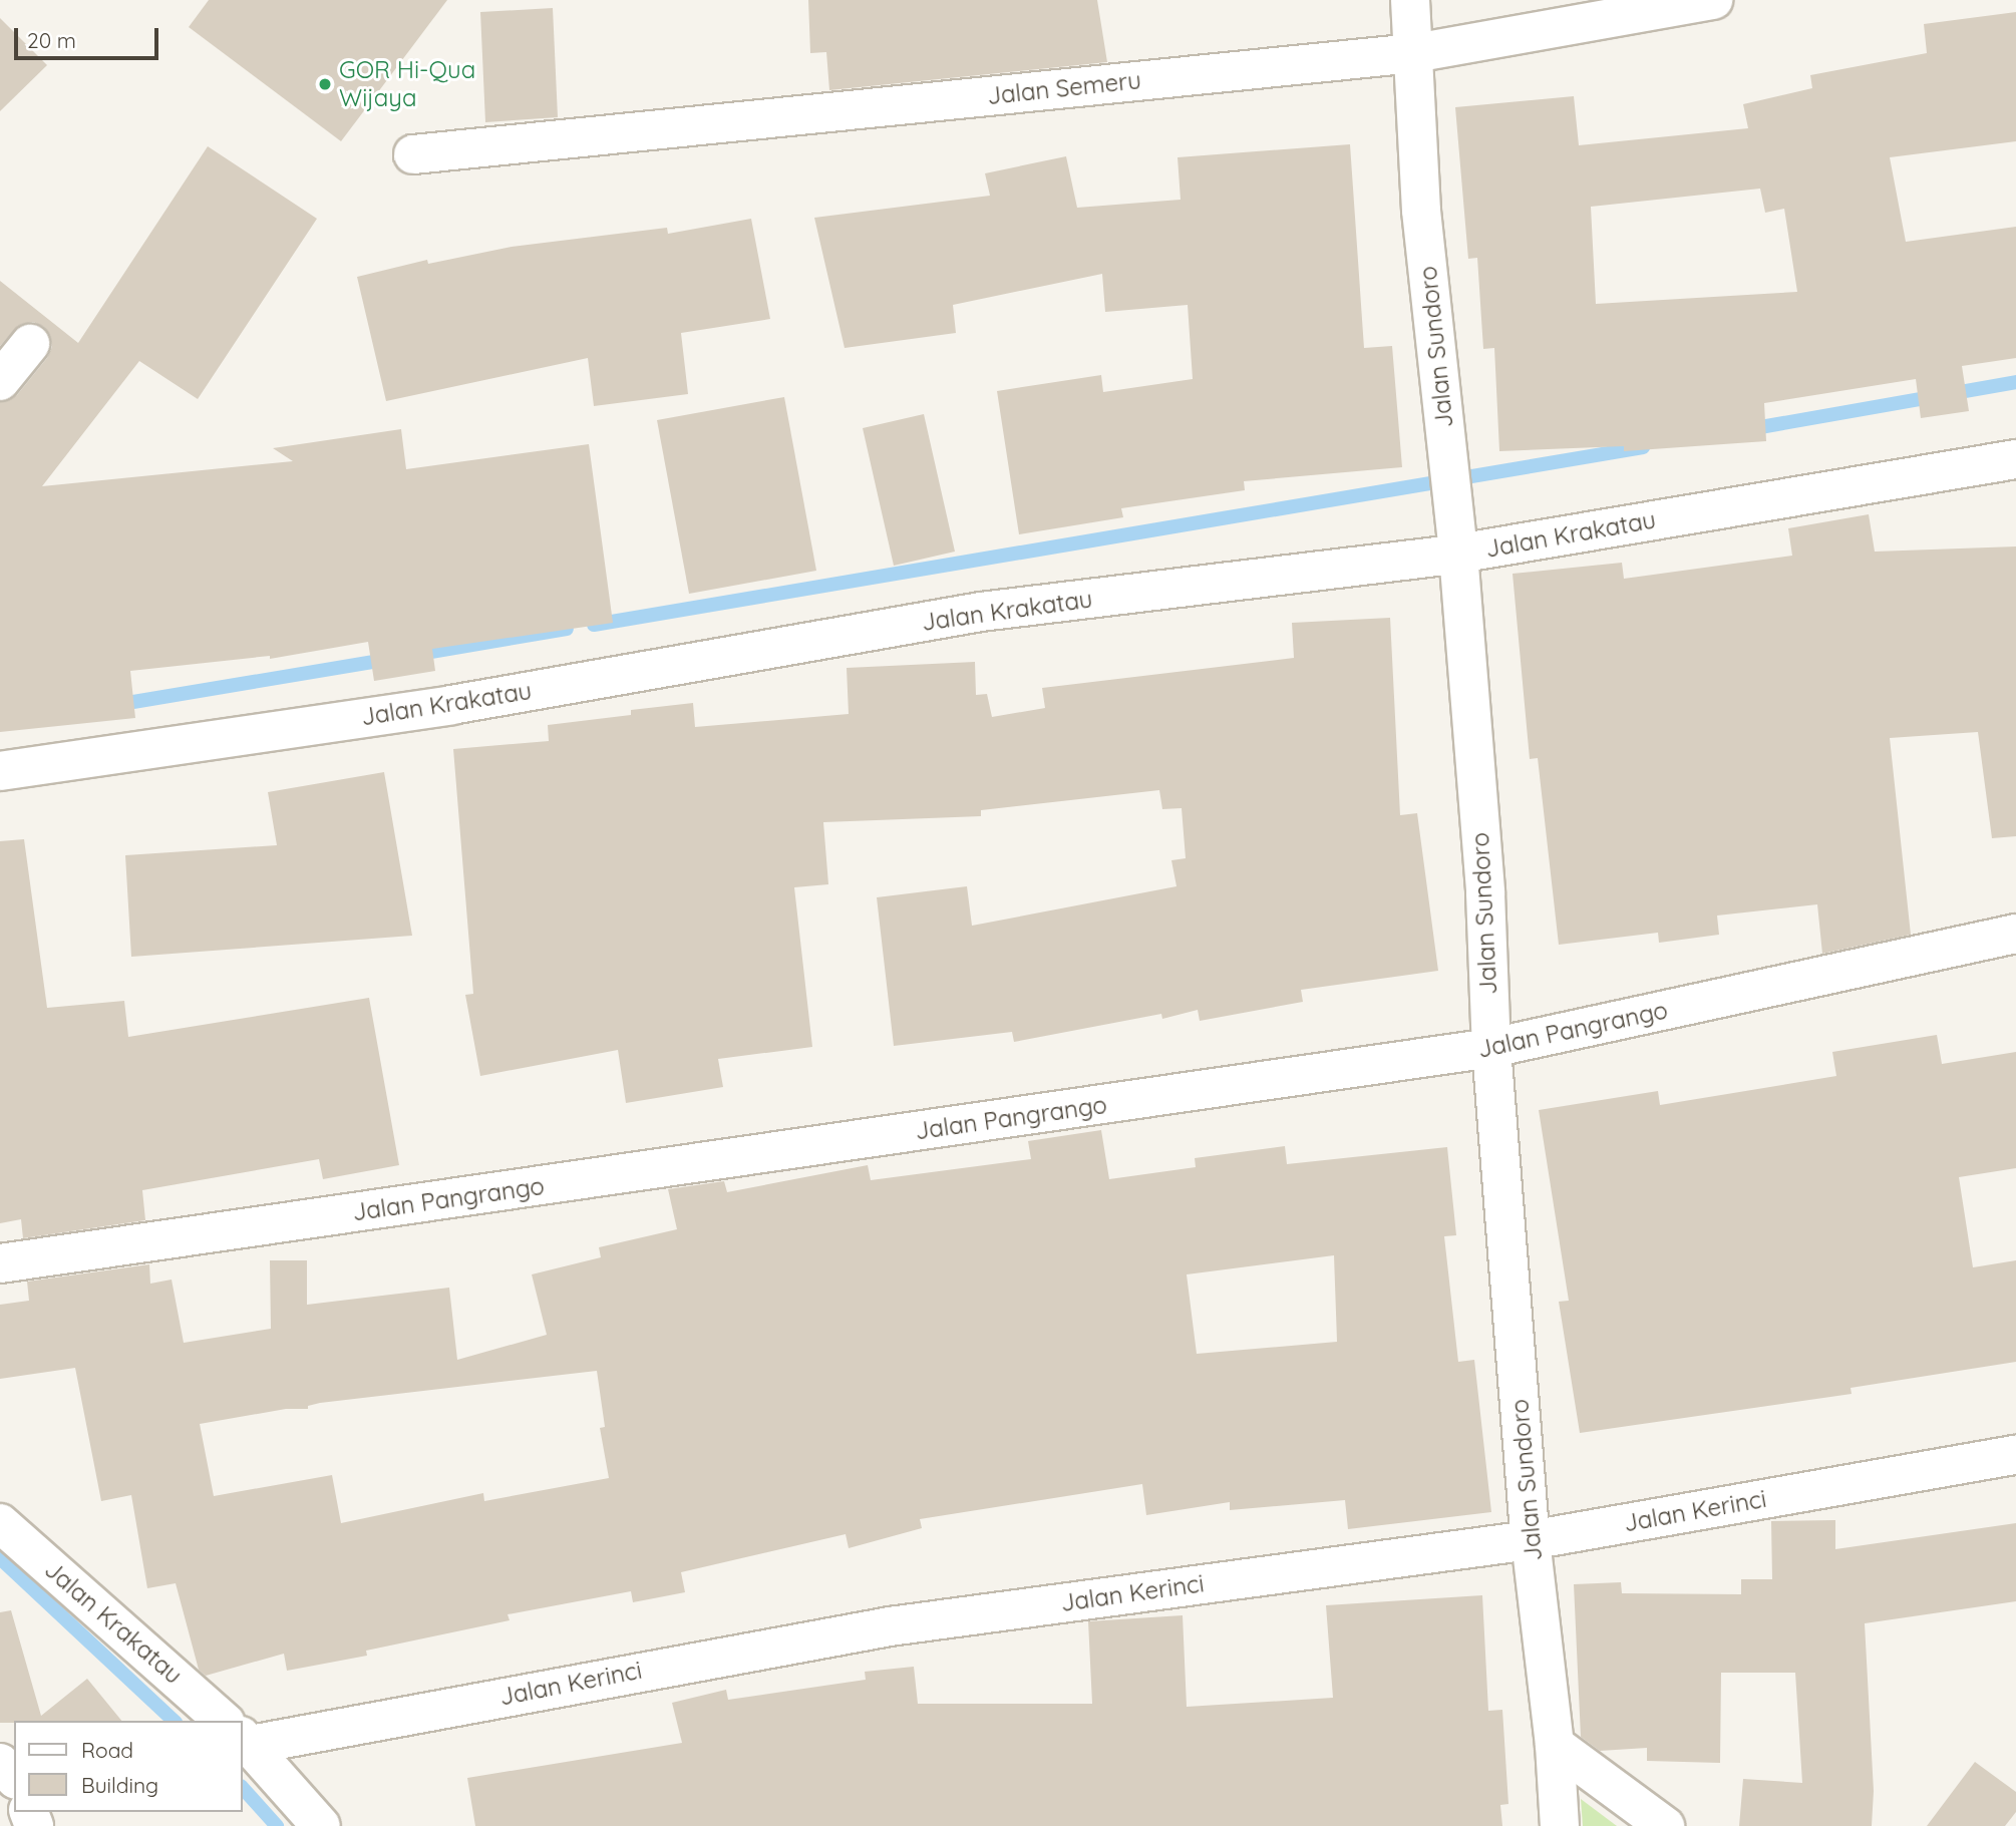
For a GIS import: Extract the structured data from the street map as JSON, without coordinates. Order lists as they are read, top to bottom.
{
  "streets": {
    "street": [
      "Jalan Semeru",
      "Jalan Sundoro",
      "Jalan Krakatau",
      "Jalan Pangrango",
      "Jalan Kerinci"
    ]
  },
  "crossings": [
    ["Jalan Semeru", "Jalan Sundoro"],
    ["Jalan Sundoro", "Jalan Krakatau"],
    ["Jalan Sundoro", "Jalan Pangrango"],
    ["Jalan Sundoro", "Jalan Kerinci"]
  ],
  "places": ["GOR Hi-Qua Wijaya"],
  "legend": ["Road", "Building"],
  "scale_bar": "20 m"
}
